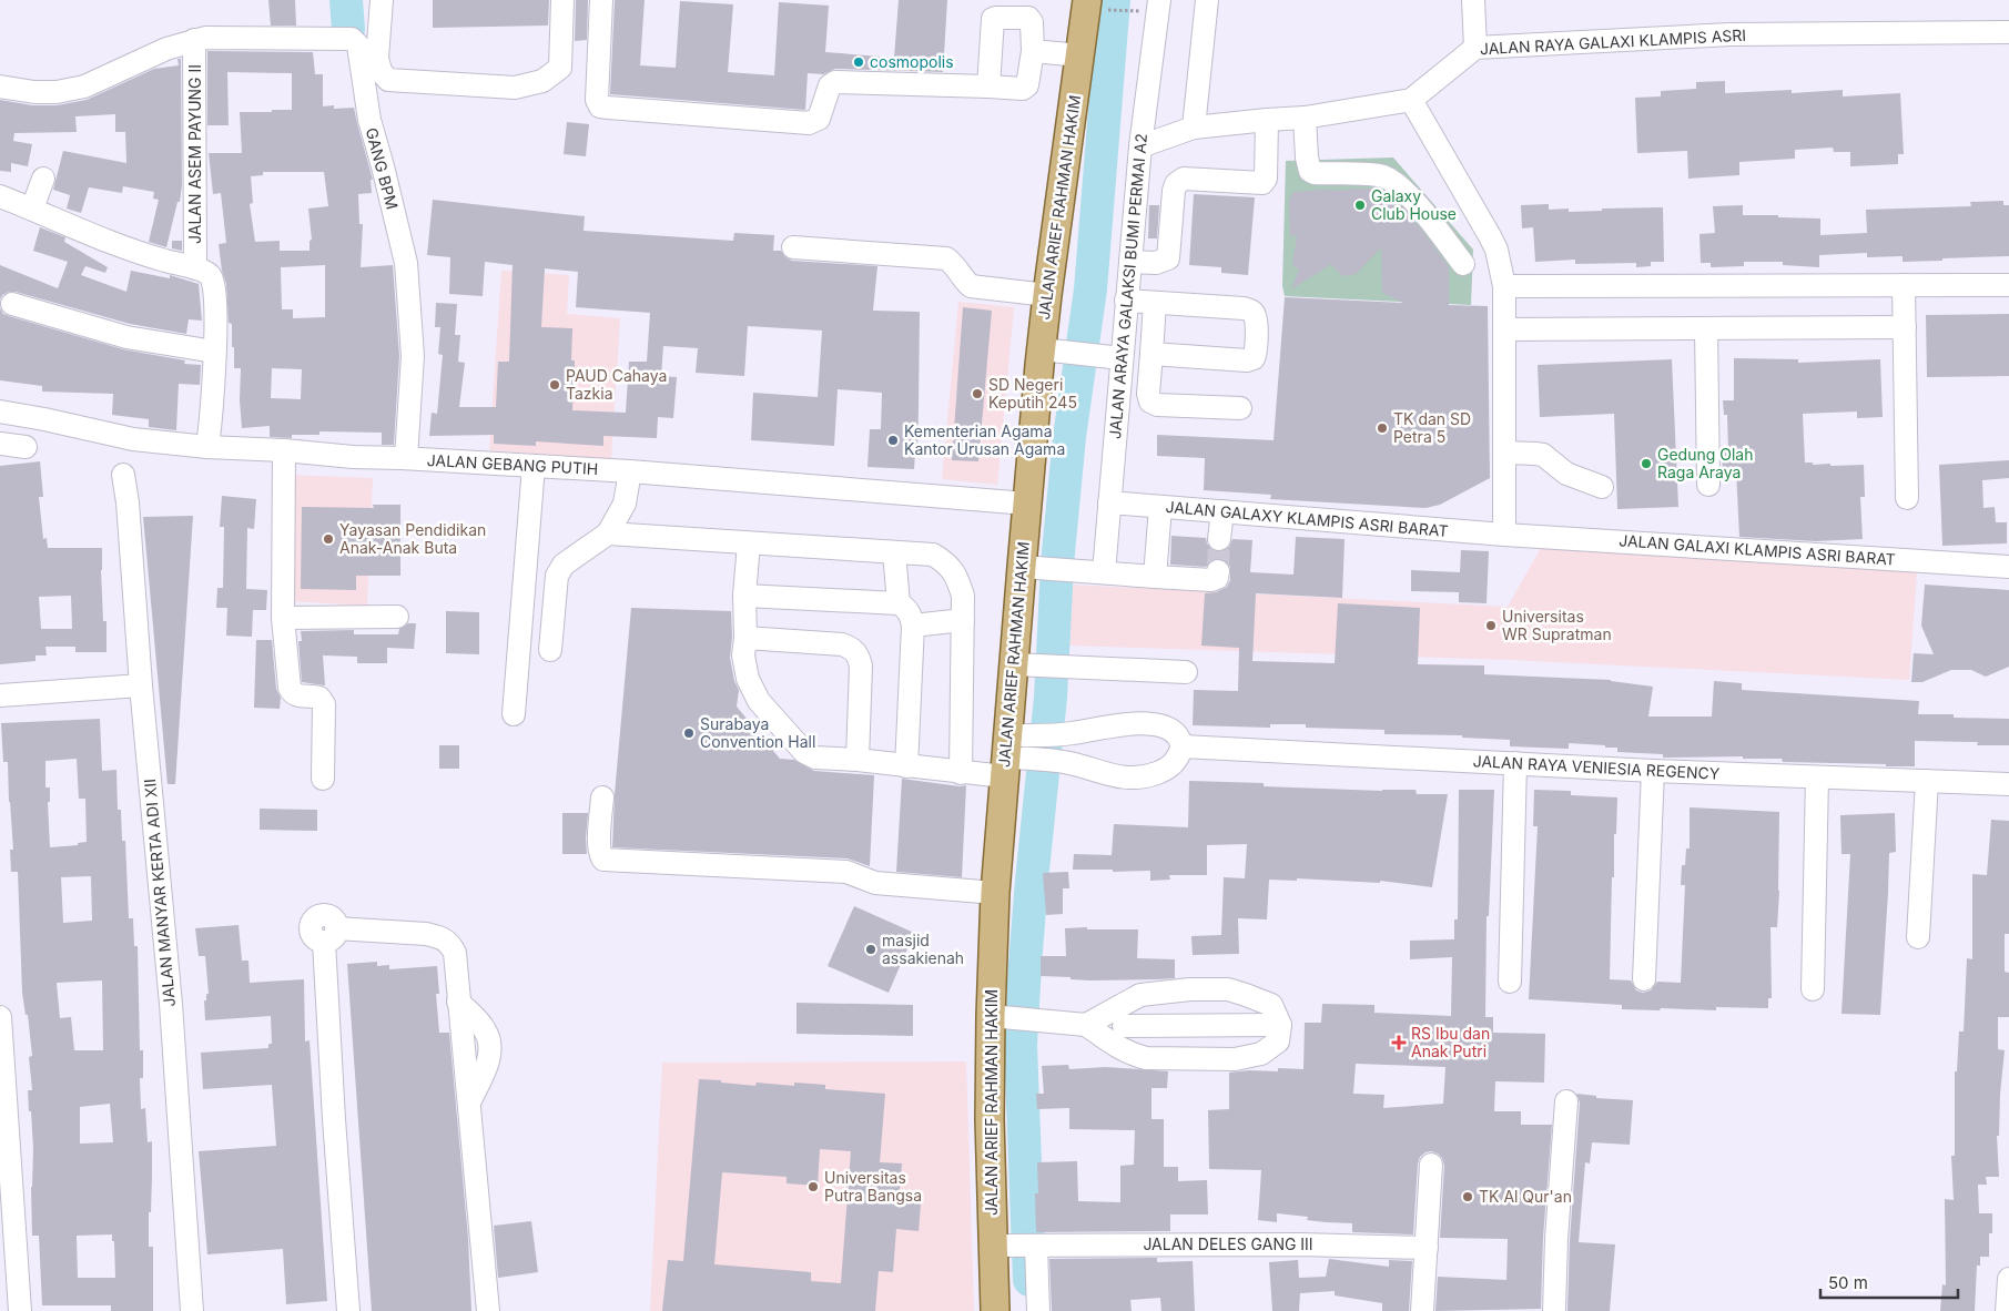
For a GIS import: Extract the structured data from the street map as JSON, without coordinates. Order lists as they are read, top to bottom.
{
  "streets": {
    "main road": ["JALAN ARIEF RAHMAN HAKIM"],
    "street": [
      "JALAN RAYA GALAXI KLAMPIS ASRI",
      "JALAN ASEM PAYUNG II",
      "GANG BPM",
      "JALAN ARAYA GALAKSI BUMI PERMAI A2",
      "JALAN GEBANG PUTIH",
      "JALAN GALAXY KLAMPIS ASRI BARAT",
      "JALAN GALAXI KLAMPIS ASRI BARAT",
      "JALAN RAYA VENIESIA REGENCY",
      "JALAN MANYAR KERTA ADI XII",
      "JALAN DELES GANG III"
    ]
  },
  "crossings": [
    ["JALAN RAYA GALAXI KLAMPIS ASRI", "JALAN ARAYA GALAKSI BUMI PERMAI A2"],
    ["JALAN ASEM PAYUNG II", "GANG BPM"],
    ["GANG BPM", "JALAN GEBANG PUTIH"],
    ["JALAN ARIEF RAHMAN HAKIM", "JALAN GEBANG PUTIH"],
    ["JALAN ARIEF RAHMAN HAKIM", "JALAN DELES GANG III"],
    ["JALAN ARAYA GALAKSI BUMI PERMAI A2", "JALAN GALAXY KLAMPIS ASRI BARAT"],
    ["JALAN GALAXY KLAMPIS ASRI BARAT", "JALAN GALAXI KLAMPIS ASRI BARAT"]
  ],
  "places": {
    "other": [
      "cosmopolis",
      "Galaxy Club House",
      "PAUD Cahaya Tazkia",
      "SD Negeri Keputih 245",
      "TK dan SD Petra 5",
      "Kementerian Agama Kantor Urusan Agama",
      "Gedung Olah Raga Araya",
      "Yayasan Pendidikan Anak-Anak Buta",
      "Universitas WR Supratman",
      "Surabaya Convention Hall",
      "masjid assakienah",
      "Universitas Putra Bangsa",
      "TK Al Qur'an"
    ],
    "health": ["RS Ibu dan Anak Putri"]
  },
  "scale_bar": "50 m"
}
